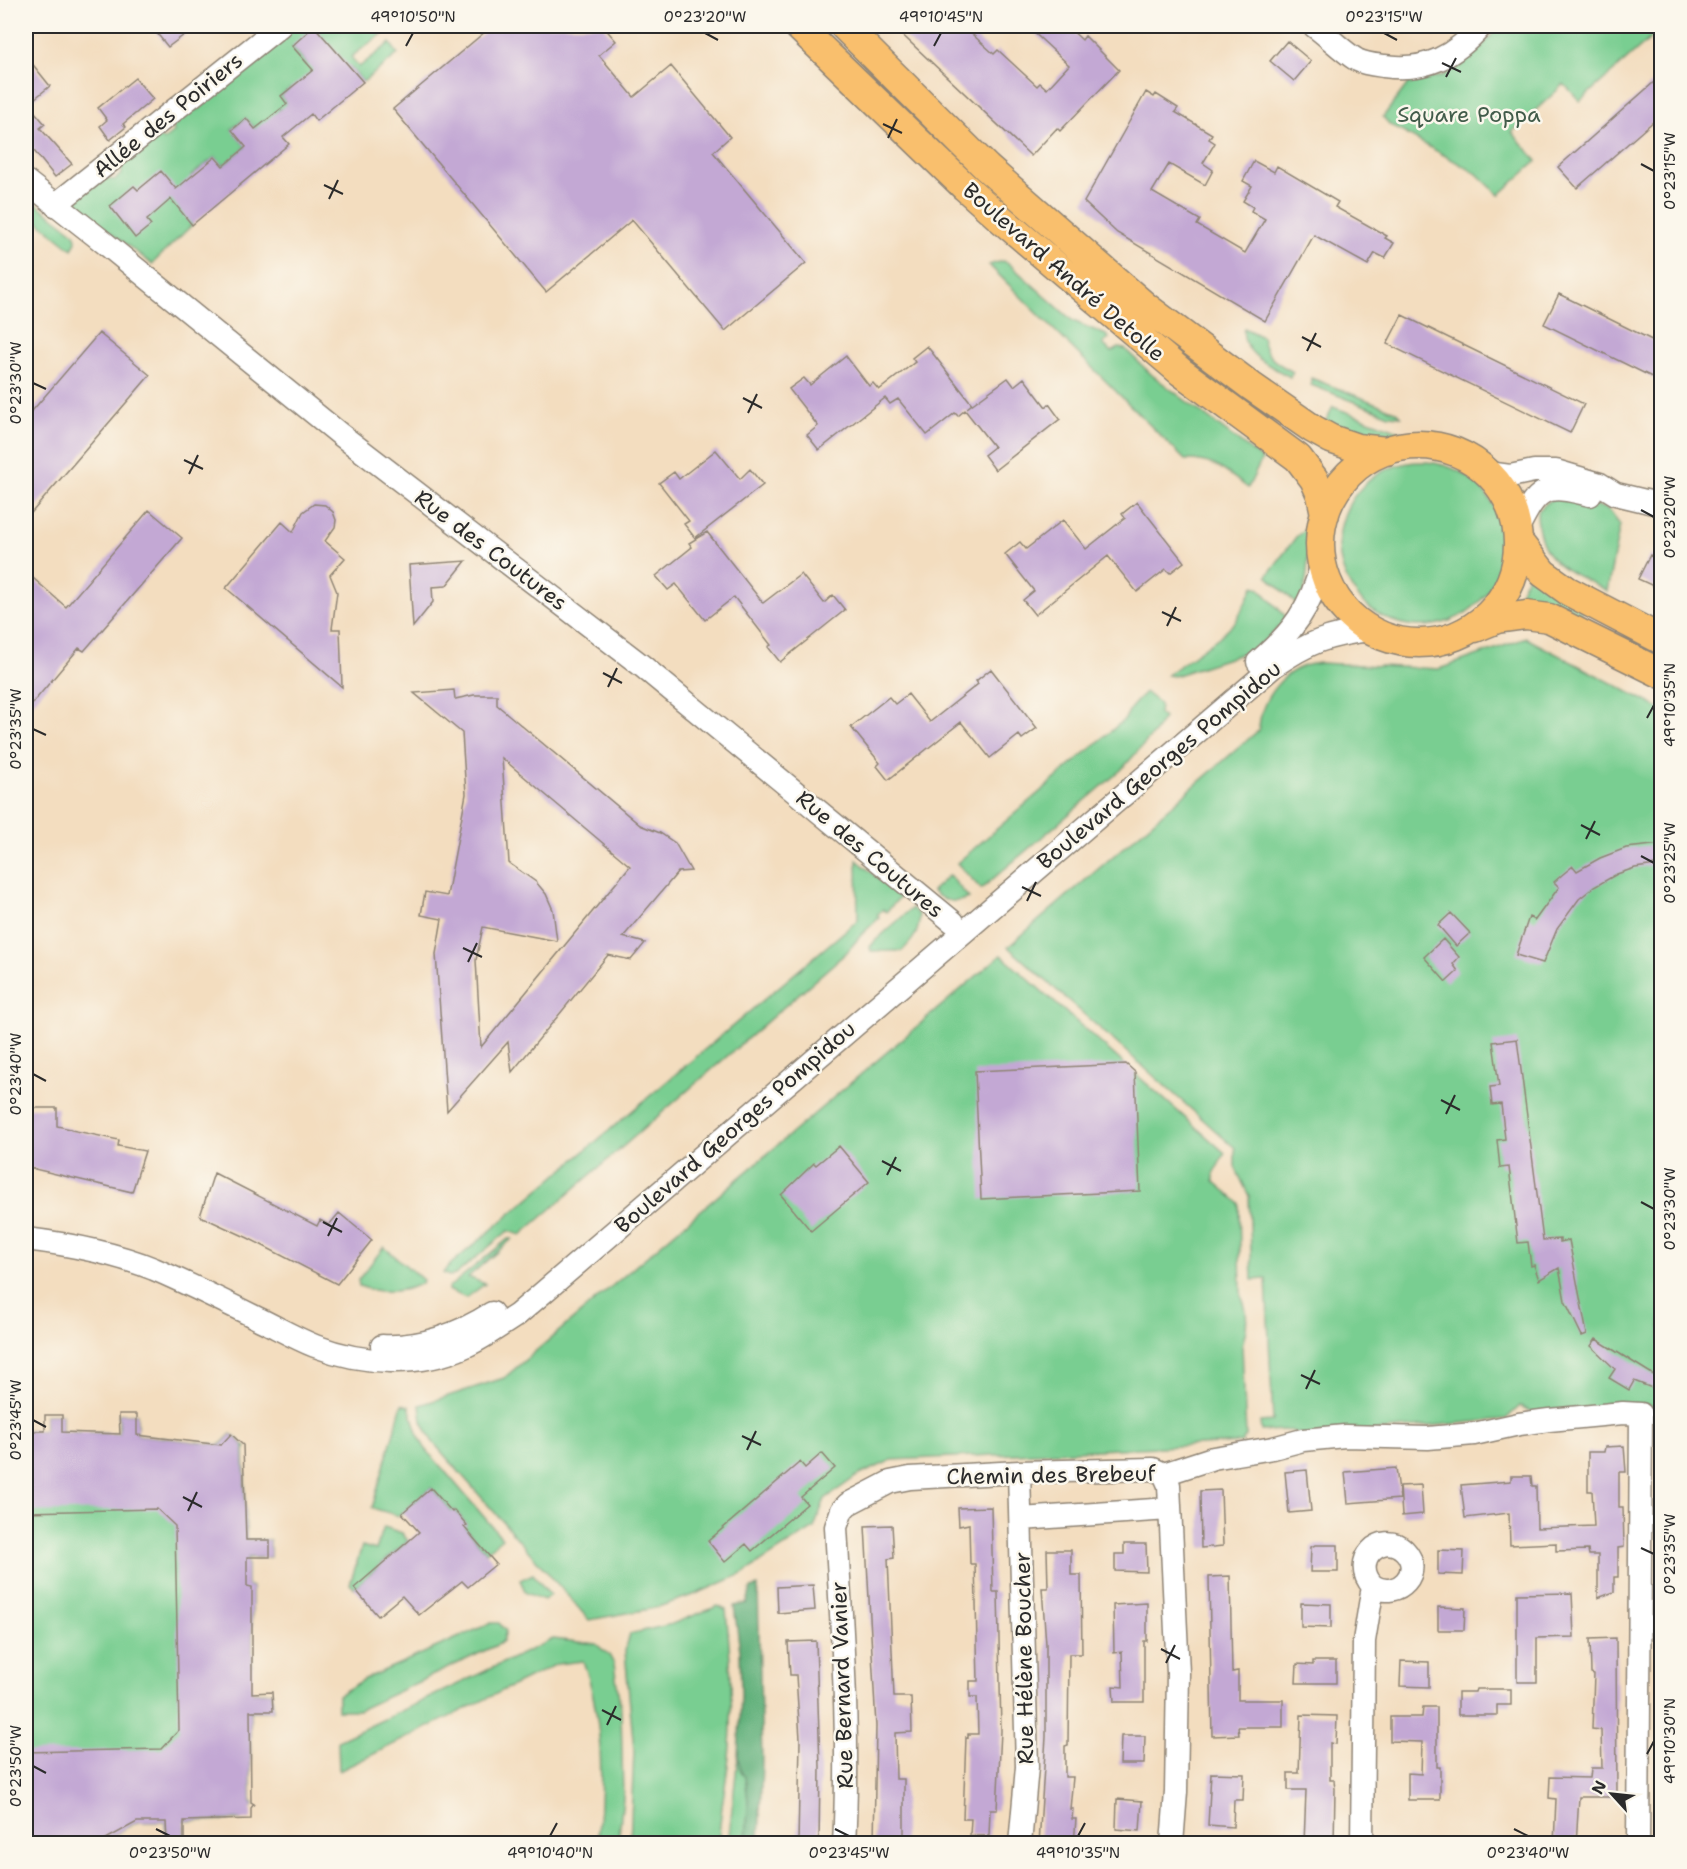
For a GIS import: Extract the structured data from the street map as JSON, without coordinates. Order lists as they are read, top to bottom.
{
  "streets": {
    "main road": ["Boulevard André Detolle"],
    "street": [
      "Allée des Poiriers",
      "Rue des Coutures",
      "Boulevard Georges Pompidou",
      "Chemin des Brebeuf",
      "Rue Hélène Boucher",
      "Rue Bernard Vanier"
    ]
  },
  "crossings": [
    ["Allée des Poiriers", "Rue des Coutures"],
    ["Boulevard André Detolle", "Boulevard Georges Pompidou"],
    ["Rue des Coutures", "Boulevard Georges Pompidou"],
    ["Chemin des Brebeuf", "Rue Hélène Boucher"],
    ["Chemin des Brebeuf", "Rue Bernard Vanier"]
  ],
  "parks": ["Square Poppa"],
  "north": "top left",
  "coordinates": [
    "49°10'50\"N",
    "0°23'20\"W",
    "49°10'45\"N",
    "0°23'15\"W",
    "0°23'30\"W",
    "49°10'35\"N",
    "0°23'35\"W",
    "0°23'25\"W",
    "0°23'40\"W",
    "0°23'45\"W",
    "49°10'30\"N",
    "0°23'50\"W",
    "49°10'40\"N"
  ]
}
